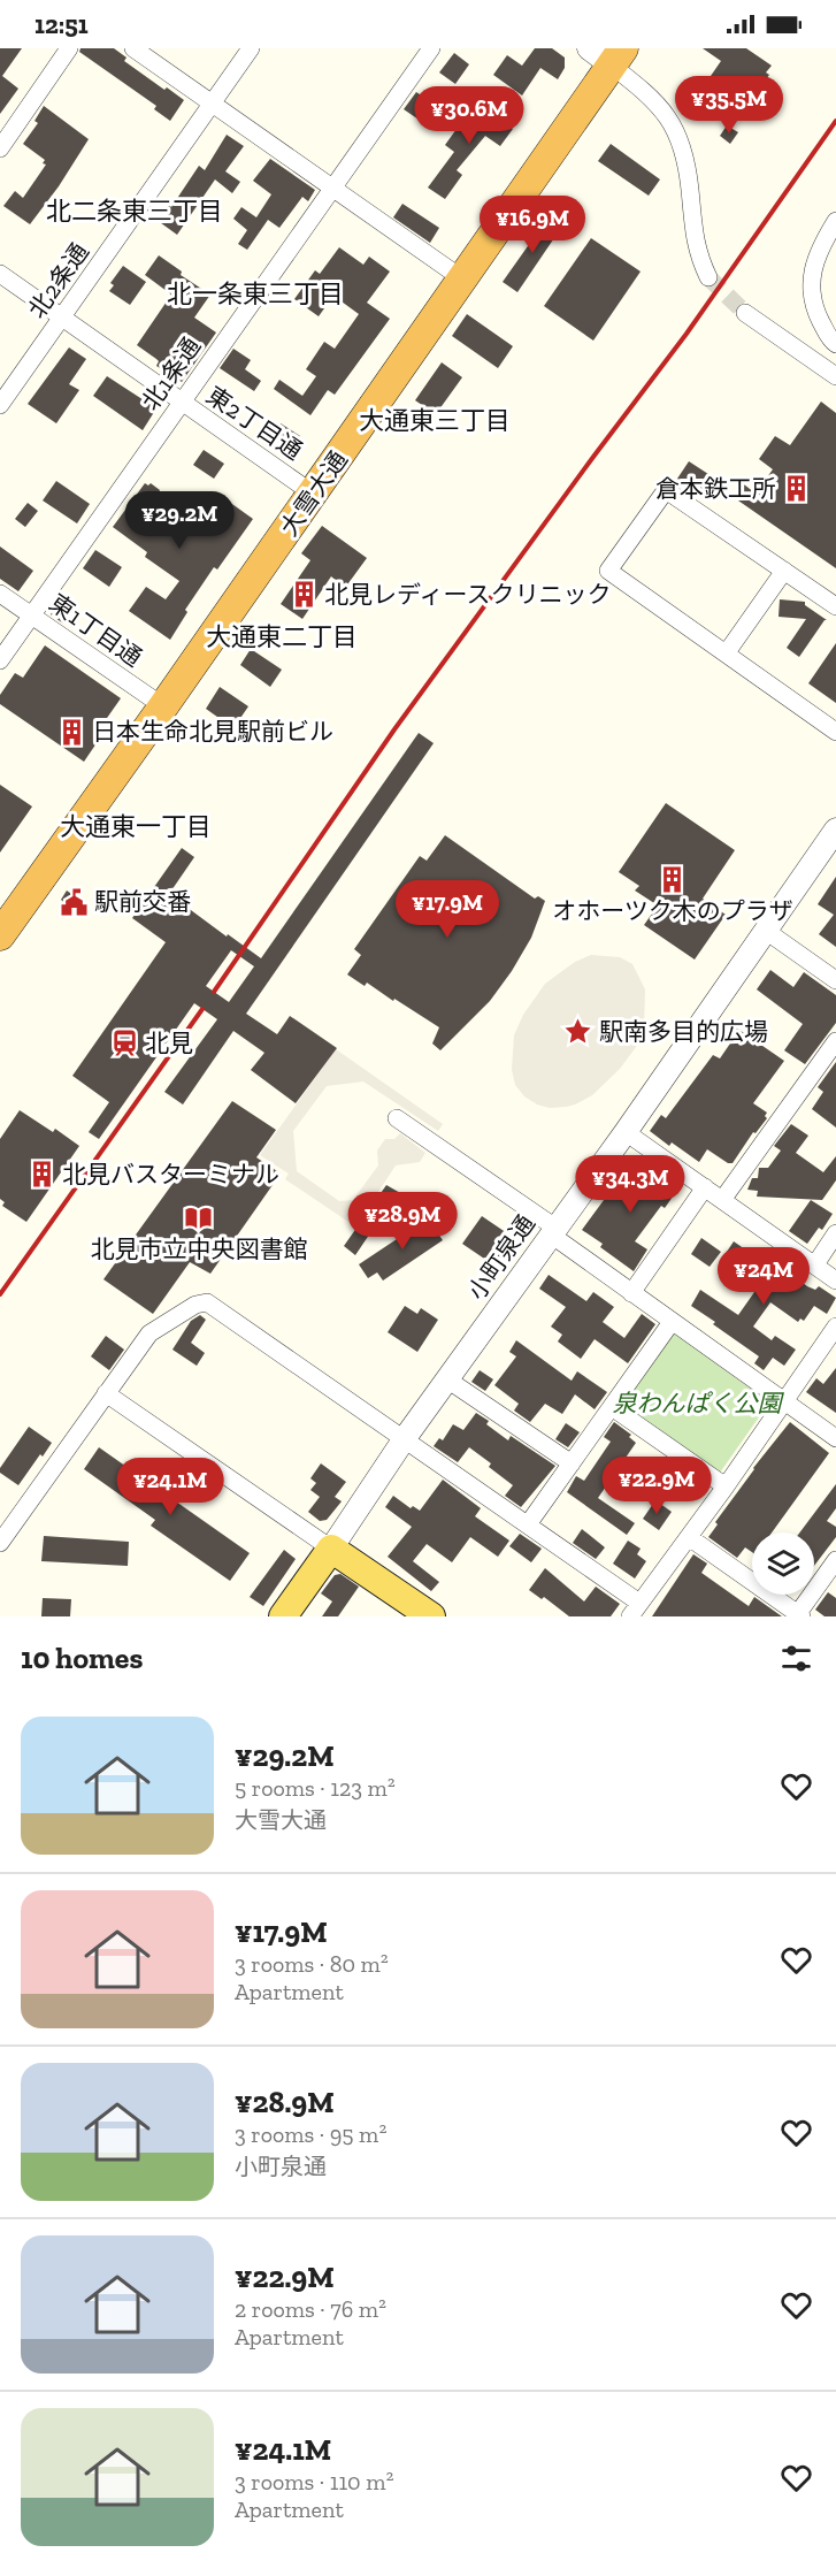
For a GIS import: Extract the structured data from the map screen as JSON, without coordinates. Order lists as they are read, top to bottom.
{
  "streets": {
    "highway": ["大雪大通"],
    "street": [
      "北2条通",
      "北1条通",
      "東2丁目通",
      "東1丁目通",
      "小町泉通"
    ]
  },
  "crossings": [
    ["北2条通", "東2丁目通"],
    ["北1条通", "東2丁目通"],
    ["北1条通", "東1丁目通"],
    ["東2丁目通", "大雪大通"],
    ["大雪大通", "東1丁目通"]
  ],
  "districts": [
    "北二条東三丁目",
    "北一条東三丁目",
    "大通東三丁目",
    "大通東二丁目",
    "大通東一丁目"
  ],
  "parks": ["泉わんぱく公園"],
  "places": {
    "building": [
      "倉本鉄工所",
      "北見レディースクリニック",
      "日本生命北見駅前ビル",
      "オホーツク木のプラザ",
      "北見バスターミナル"
    ],
    "public building": ["駅前交番"],
    "place": ["駅南多目的広場"],
    "station": ["北見"],
    "library": ["北見市立中央図書館"]
  },
  "page": {
    "status": "12:51",
    "price": [
      "¥35.5M",
      "¥30.6M",
      "¥16.9M",
      "¥29.2M",
      "¥17.9M",
      "¥34.3M",
      "¥28.9M",
      "¥24M",
      "¥22.9M",
      "¥24.1M"
    ],
    "heading": "10 homes",
    "list": [
      {
        "name": "¥29.2M",
        "note": "5 rooms · 123 m² · 大雪大通"
      },
      {
        "name": "¥17.9M",
        "note": "3 rooms · 80 m² · Apartment"
      },
      {
        "name": "¥28.9M",
        "note": "3 rooms · 95 m² · 小町泉通"
      },
      {
        "name": "¥22.9M",
        "note": "2 rooms · 76 m² · Apartment"
      },
      {
        "name": "¥24.1M",
        "note": "3 rooms · 110 m² · Apartment"
      }
    ]
  }
}
